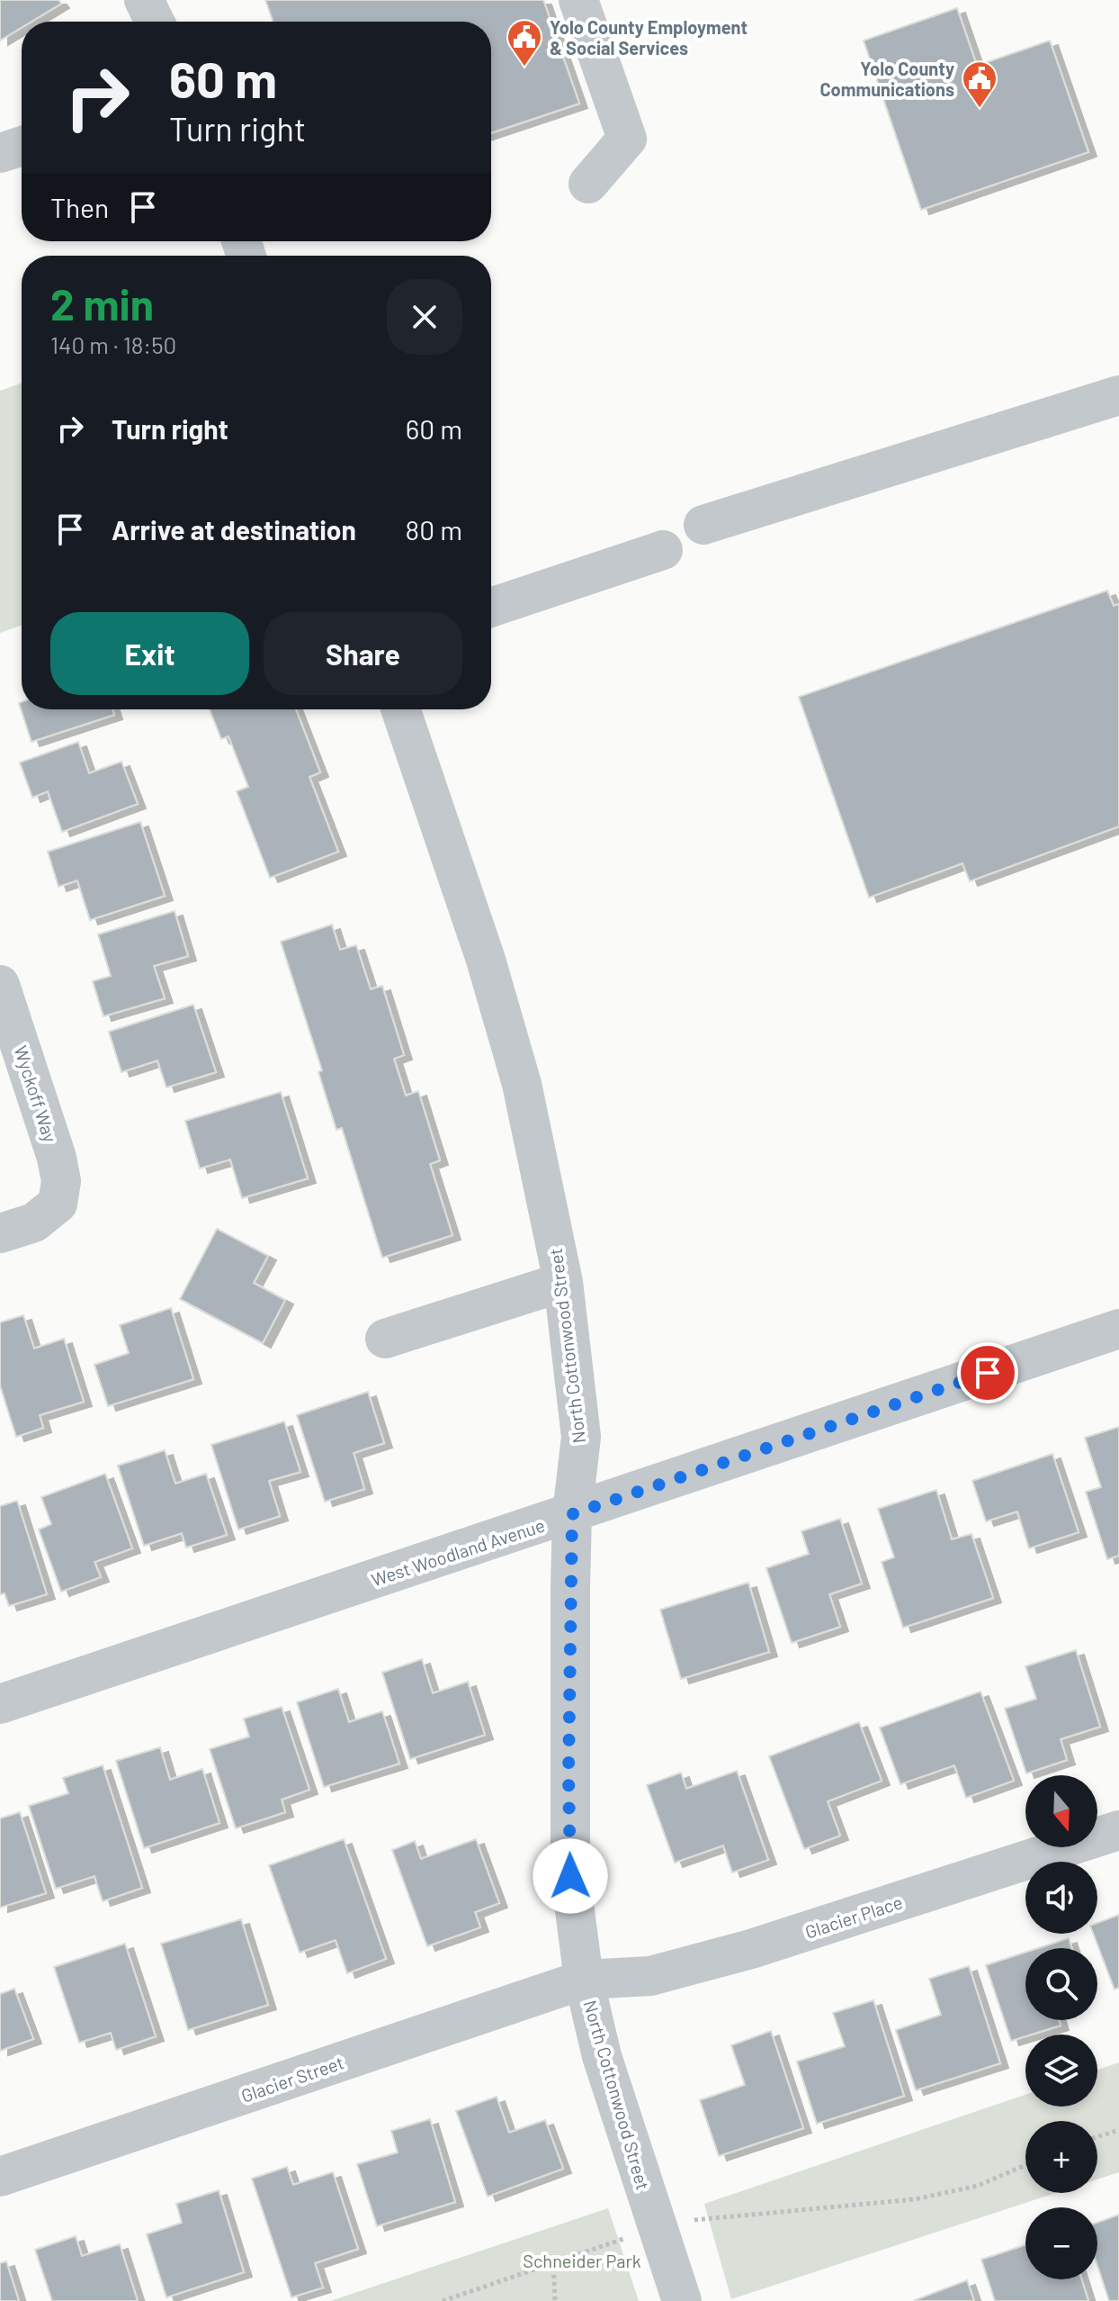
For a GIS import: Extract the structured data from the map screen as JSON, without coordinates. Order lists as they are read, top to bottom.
{
  "streets": {
    "street": [
      "Wyckoff Way",
      "North Cottonwood Street",
      "West Woodland Avenue",
      "Glacier Place",
      "Glacier Street"
    ]
  },
  "crossings": [
    ["North Cottonwood Street", "West Woodland Avenue"],
    ["North Cottonwood Street", "Glacier Place"],
    ["North Cottonwood Street", "Glacier Street"],
    ["Glacier Place", "Glacier Street"]
  ],
  "parks": ["Schneider Park"],
  "places": {
    "public building": ["Yolo County Employment & Social Services", "Yolo County Communications"]
  },
  "north": "bottom",
  "page": {
    "turn": ["60 m", "Turn right"],
    "then": "Then",
    "heading": ["2 min", "140 m · 18:50"],
    "list": [
      {
        "name": "Turn right",
        "value": "60 m"
      },
      {
        "name": "Arrive at destination",
        "value": "80 m"
      }
    ],
    "buttons": ["Exit", "Share"],
    "map_buttons": ["+", "−"]
  }
}
